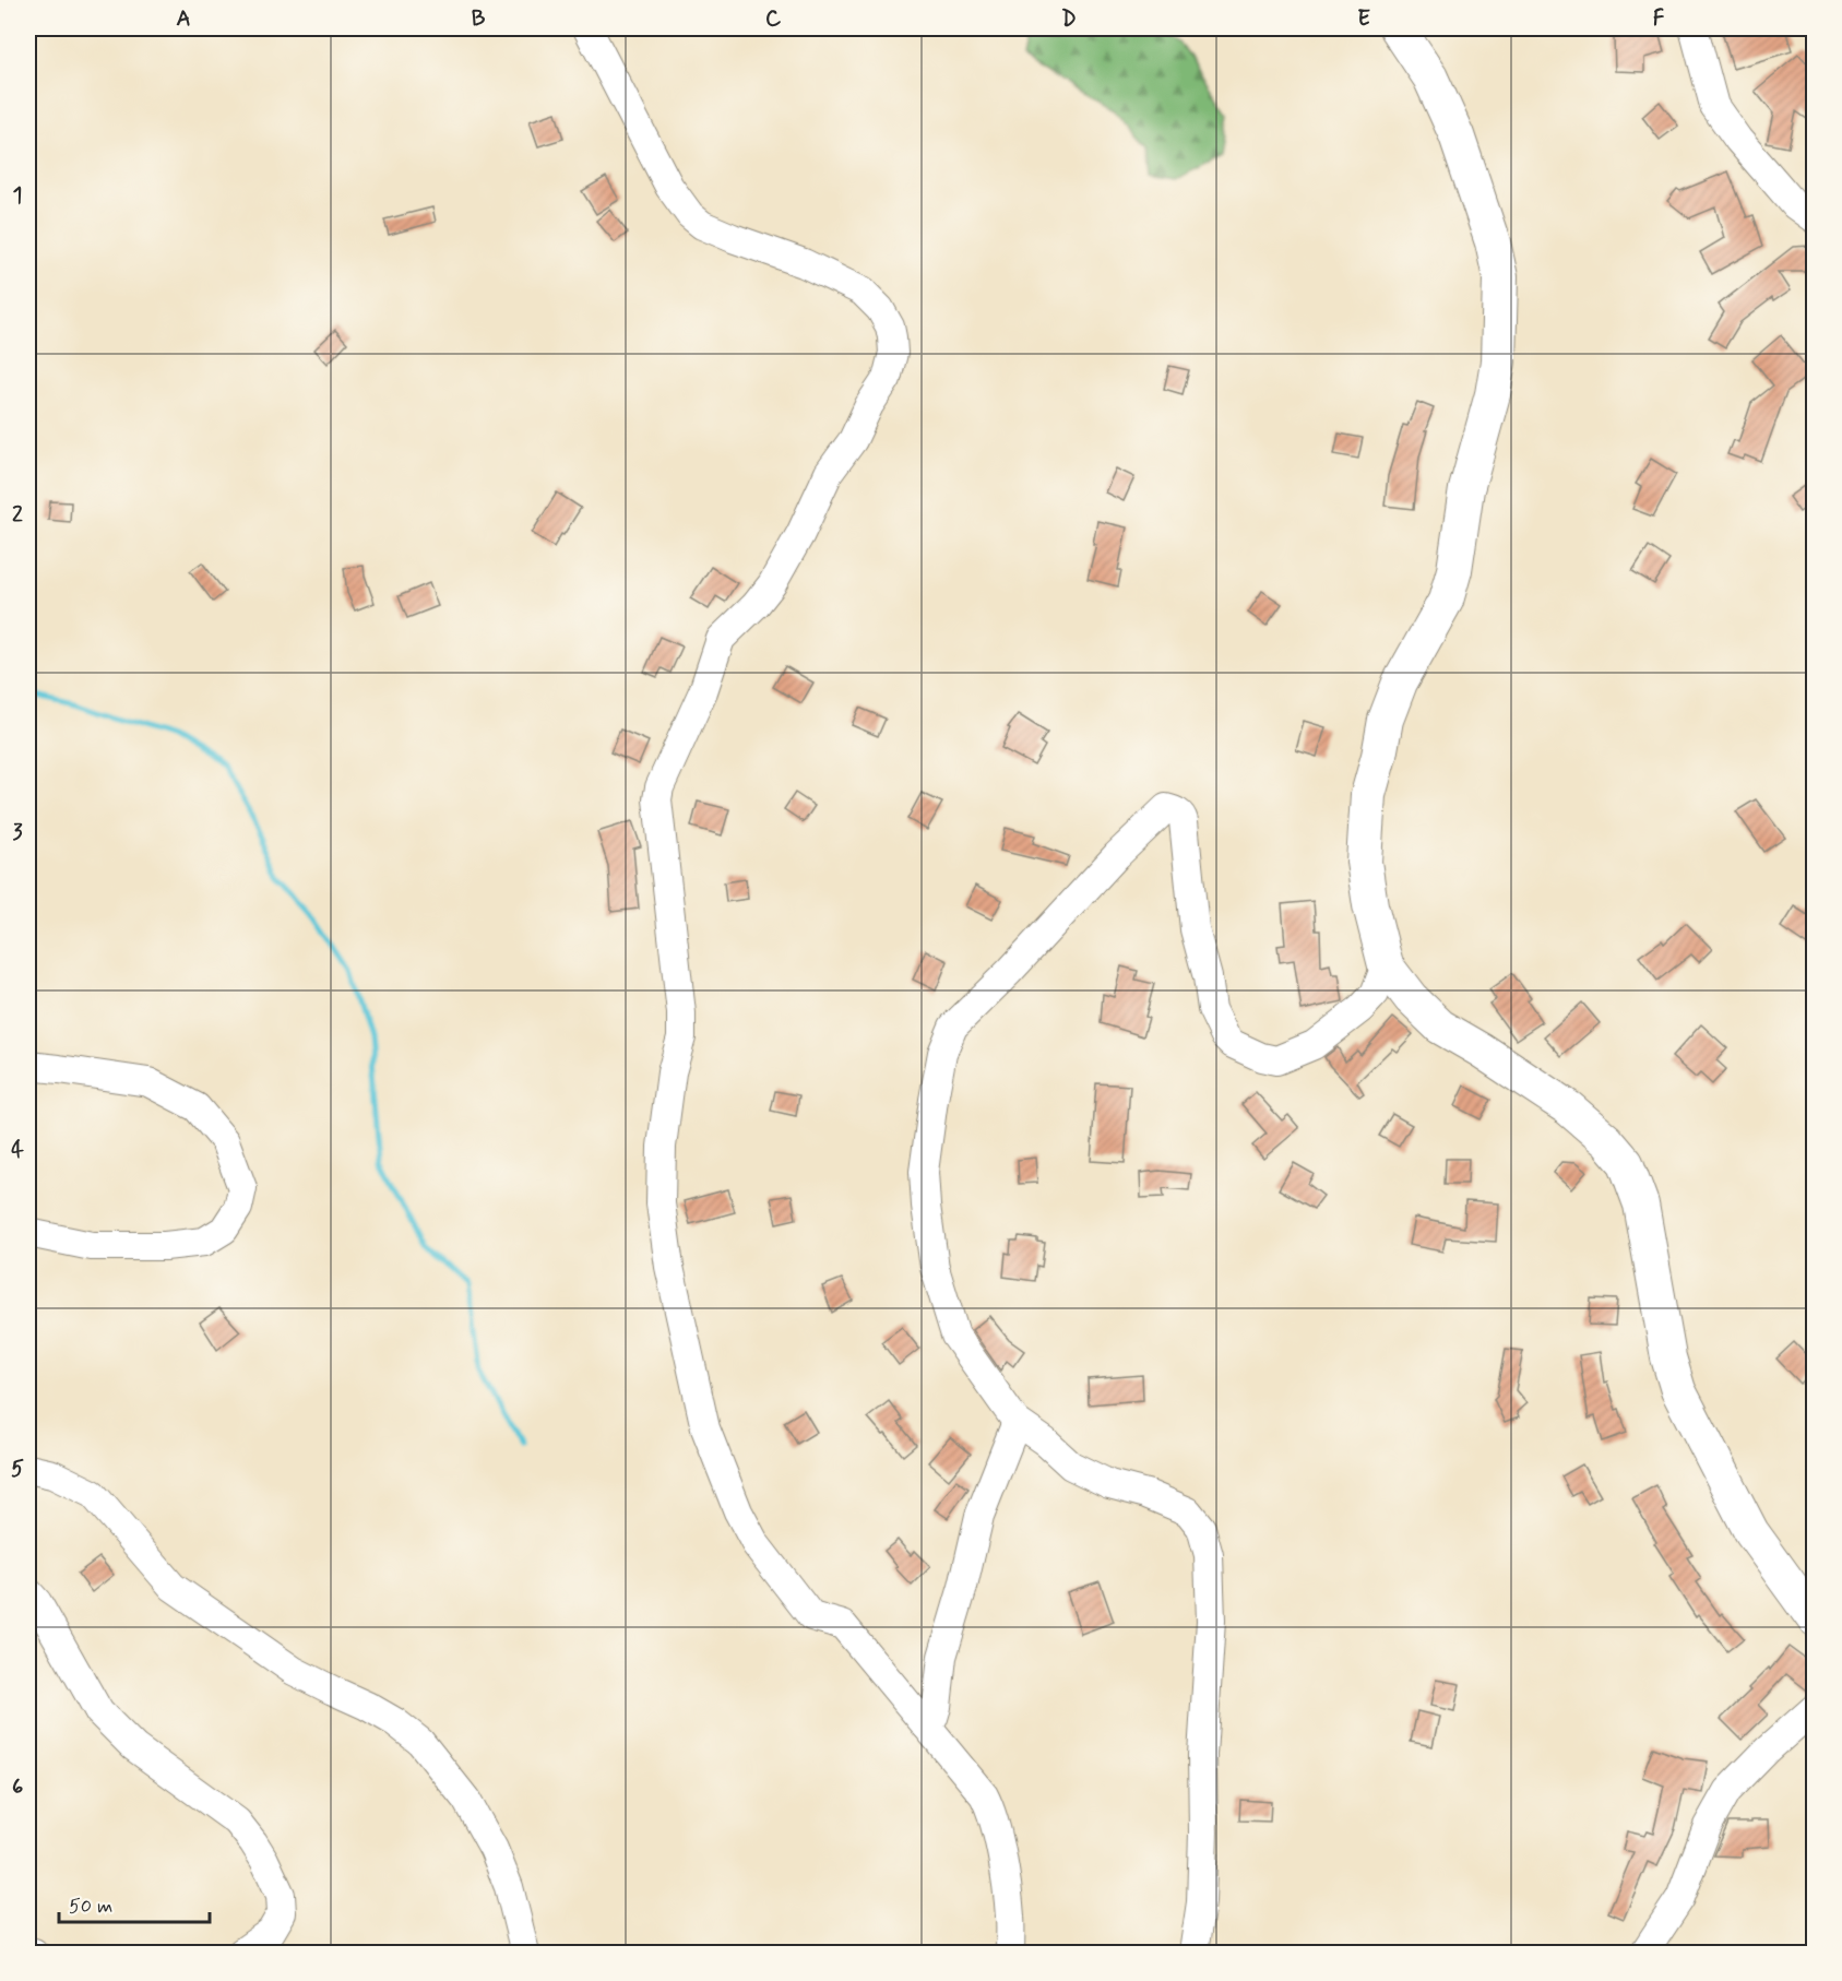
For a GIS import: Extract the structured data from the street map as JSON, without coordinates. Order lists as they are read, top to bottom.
{
  "scale_bar": "50 m",
  "grid": {
    "columns": [
      "A",
      "B",
      "C",
      "D",
      "E",
      "F"
    ],
    "rows": [
      "1",
      "2",
      "3",
      "4",
      "5",
      "6"
    ]
  }
}
